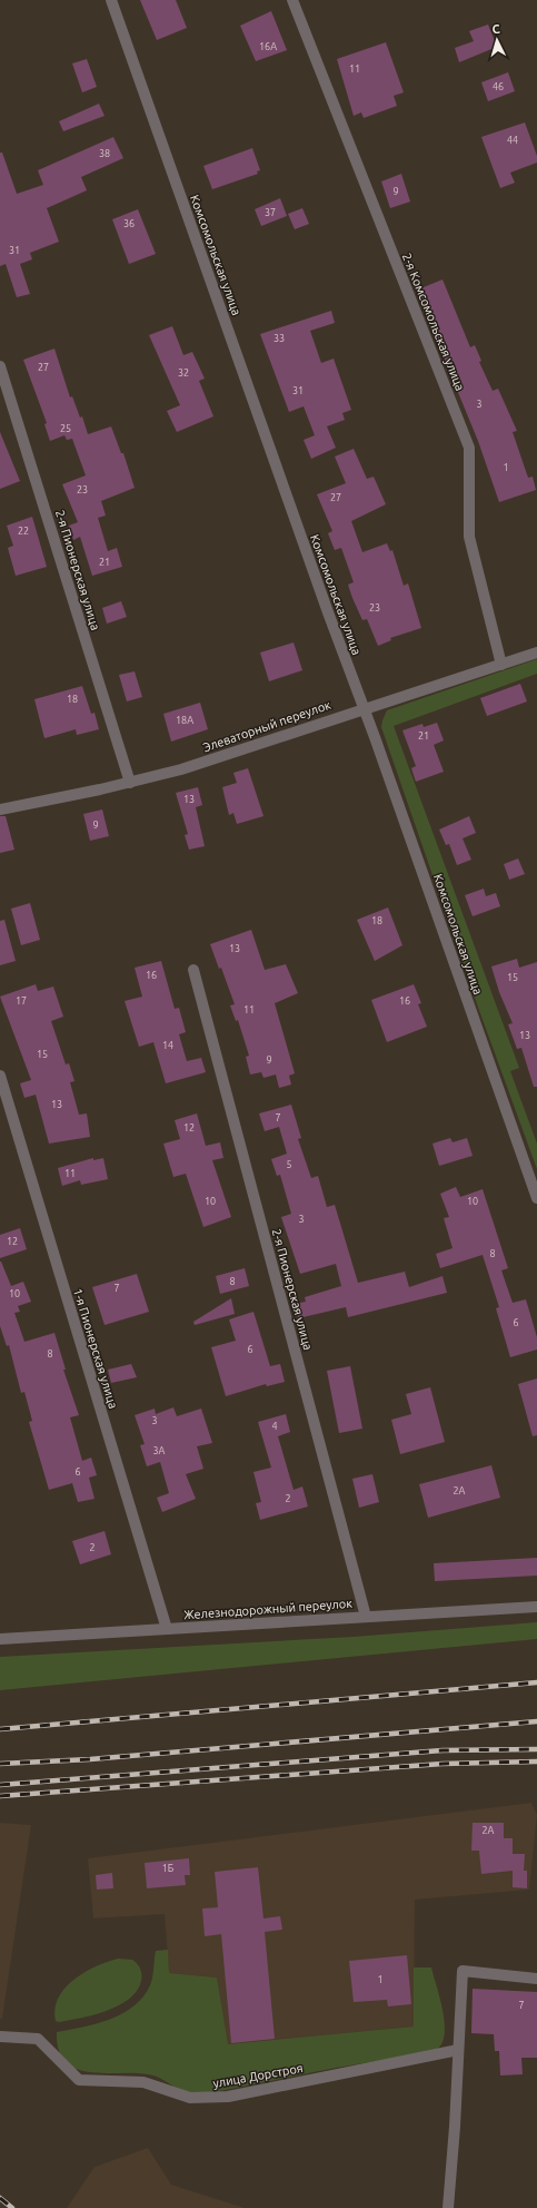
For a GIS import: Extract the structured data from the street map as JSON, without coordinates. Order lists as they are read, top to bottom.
{
  "streets": {
    "street": [
      "Комсомольская улица",
      "2-я Комсомольская улица",
      "2-я Пионерская улица",
      "Элеваторный переулок",
      "1-я Пионерская улица",
      "Железнодорожный переулок",
      "улица Дорстроя"
    ]
  },
  "crossings": [
    ["Комсомольская улица", "Элеваторный переулок"],
    ["2-я Комсомольская улица", "Элеваторный переулок"],
    ["2-я Пионерская улица", "Элеваторный переулок"],
    ["2-я Пионерская улица", "Железнодорожный переулок"],
    ["1-я Пионерская улица", "Железнодорожный переулок"]
  ],
  "house_numbers": [
    "16А",
    "11",
    "46",
    "44",
    "38",
    "9",
    "37",
    "36",
    "31",
    "33",
    "27",
    "32",
    "31",
    "3",
    "25",
    "1",
    "23",
    "27",
    "22",
    "21",
    "23",
    "18",
    "18А",
    "21",
    "13",
    "9",
    "18",
    "13",
    "16",
    "15",
    "17",
    "16",
    "11",
    "13",
    "14",
    "15",
    "9",
    "13",
    "7",
    "12",
    "5",
    "11",
    "10",
    "10",
    "3",
    "12",
    "8",
    "8",
    "7",
    "10",
    "6",
    "6",
    "8",
    "3",
    "4",
    "3А",
    "6",
    "2А",
    "2",
    "2",
    "2А",
    "1Б",
    "1",
    "7"
  ],
  "north": "top"
}
